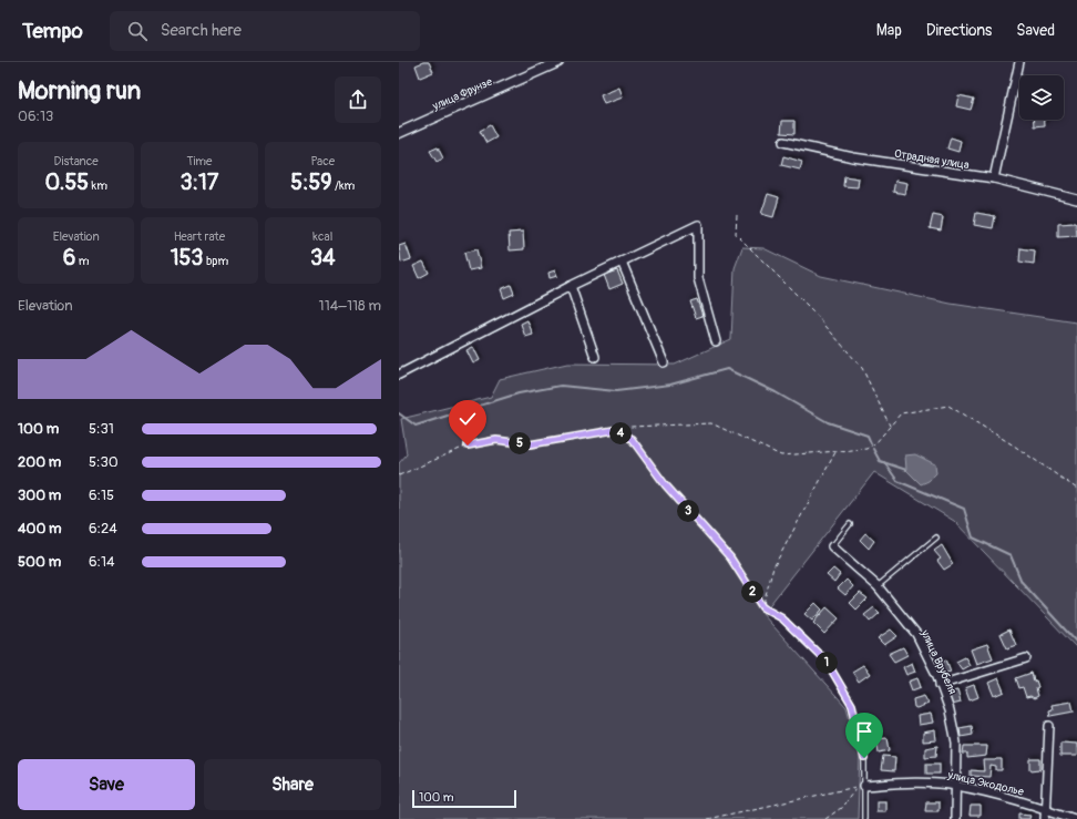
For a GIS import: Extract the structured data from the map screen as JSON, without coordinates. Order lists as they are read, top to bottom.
{
  "streets": {
    "street": [
      "улица Фрунзе",
      "Отрадная улица",
      "улица Врубеля",
      "улица Экодолье"
    ]
  },
  "crossings": [
    ["улица Врубеля", "улица Экодолье"]
  ],
  "scale_bar": "100 m",
  "page": {
    "header": "Tempo",
    "search": "Search here",
    "nav": ["Map", "Directions", "Saved"],
    "heading": ["Morning run", "06:13"],
    "stats": [
      ["Distance", "0.55 km"],
      ["Time", "3:17"],
      ["Pace", "5:59 /km"],
      ["Elevation", "6 m"],
      ["Heart rate", "153 bpm"],
      ["kcal", "34"]
    ],
    "chart": ["Elevation", "114–118 m"],
    "list": [
      {
        "name": "100 m",
        "note": "5:31"
      },
      {
        "name": "200 m",
        "note": "5:30"
      },
      {
        "name": "300 m",
        "note": "6:15"
      },
      {
        "name": "400 m",
        "note": "6:24"
      },
      {
        "name": "500 m",
        "note": "6:14"
      }
    ],
    "pins": [
      "4",
      "5",
      "3",
      "2",
      "1"
    ],
    "buttons": ["Save", "Share"],
    "scale": "100 m"
  }
}
